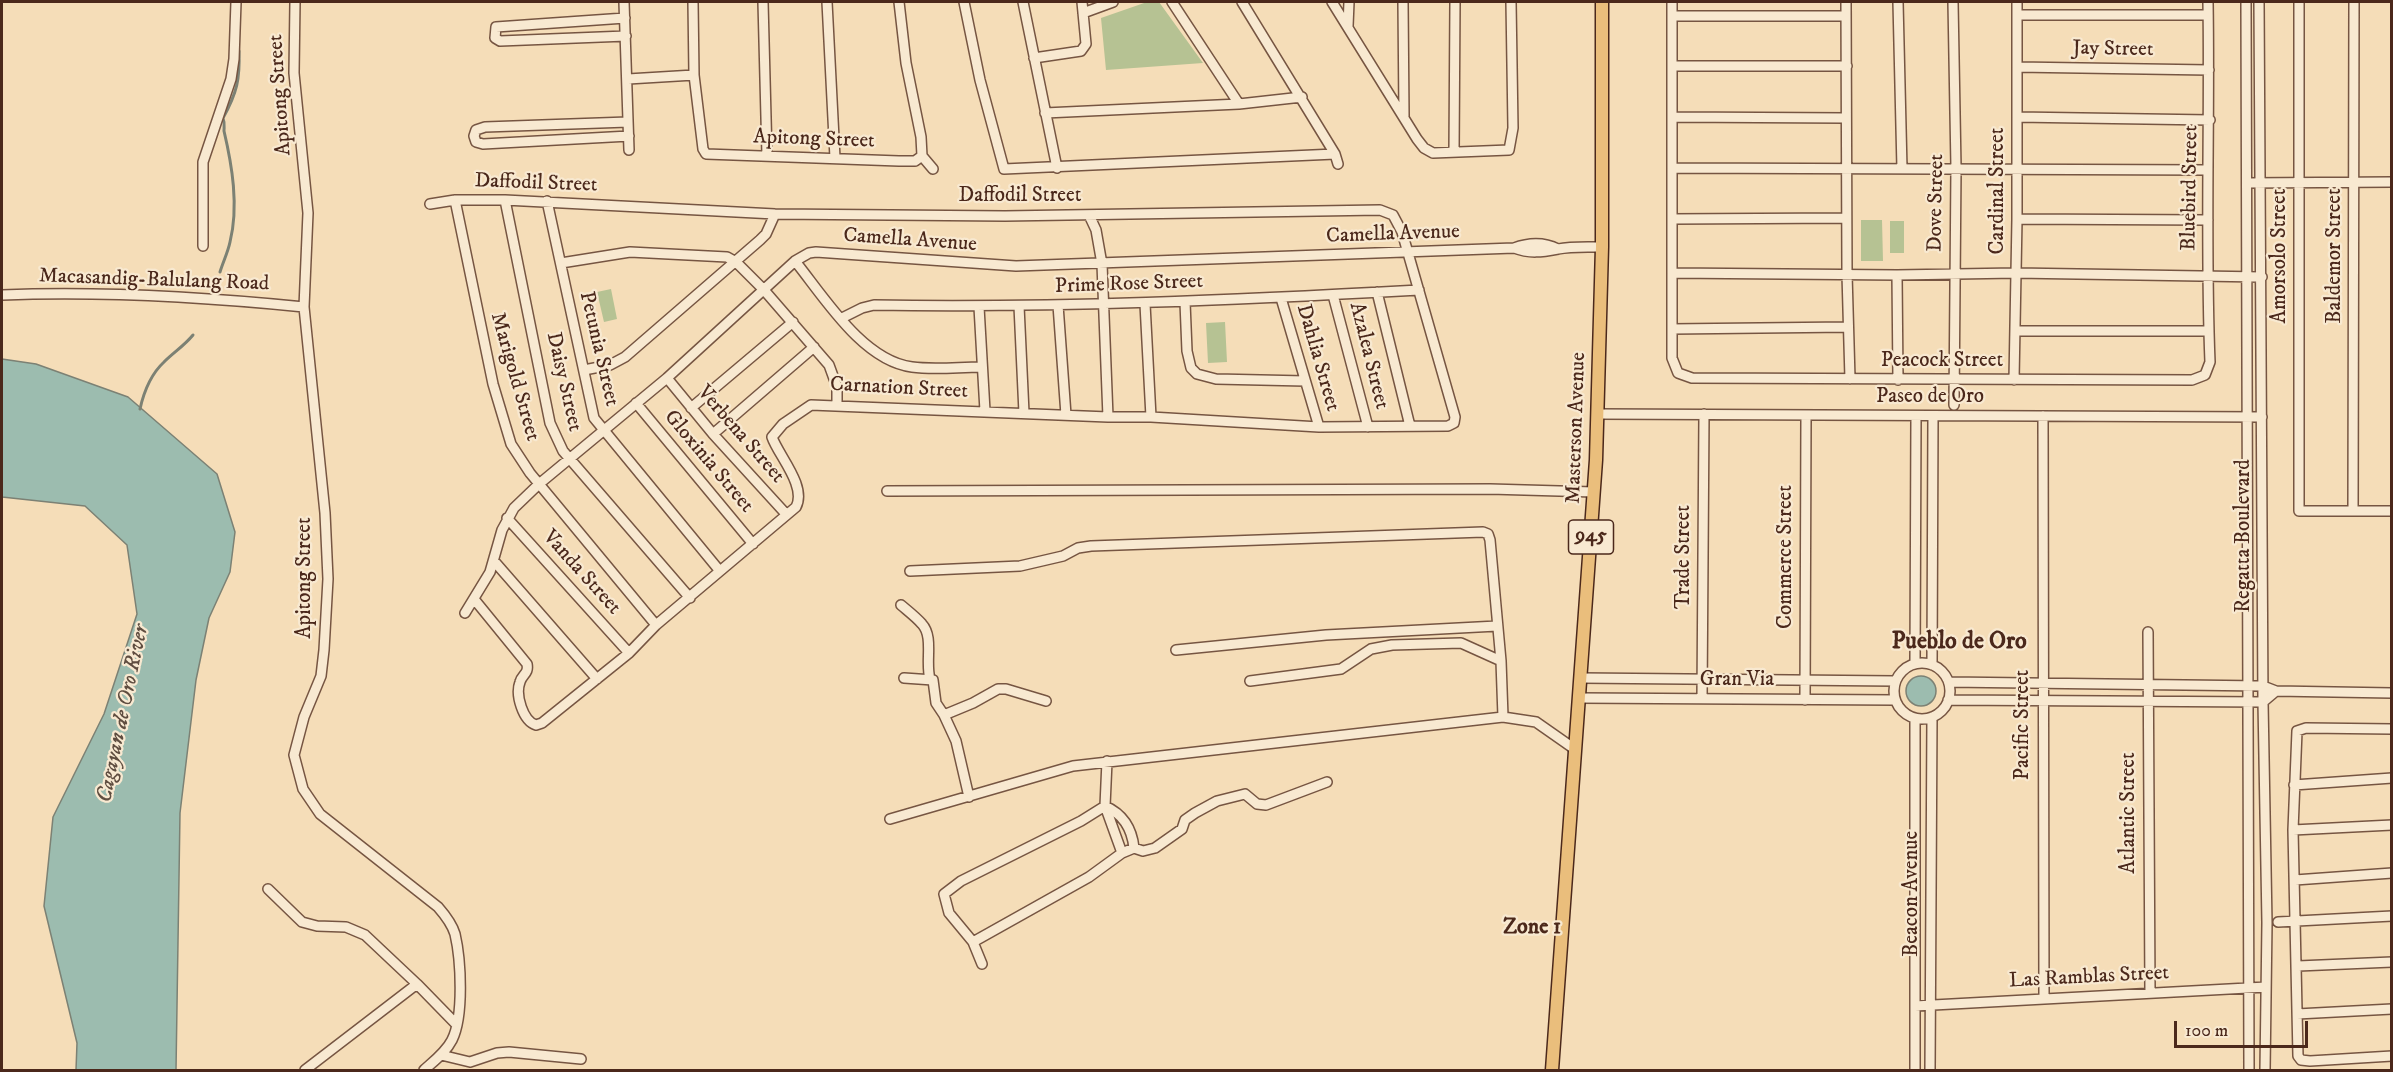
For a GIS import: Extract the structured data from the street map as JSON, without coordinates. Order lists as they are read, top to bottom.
{
  "streets": {
    "main road": ["Masterson Avenue", "945"],
    "street": [
      "Jay Street",
      "Apitong Street",
      "Daffodil Street",
      "Bluebird Street",
      "Cardinal Street",
      "Dove Street",
      "Camella Avenue",
      "Amorsolo Street",
      "Baldemor Street",
      "Macasandig-Balulang Road",
      "Prime Rose Street",
      "Petunia Street",
      "Azalea Street",
      "Dahlia Street",
      "Peacock Street",
      "Marigold Street",
      "Daisy Street",
      "Carnation Street",
      "Paseo de Oro",
      "Verbena Street",
      "Gloxinia Street",
      "Regatta Boulevard",
      "Trade Street",
      "Commerce Street",
      "Vanda Street",
      "Gran Via",
      "Pacific Street",
      "Atlantic Street",
      "Beacon Avenue",
      "Las Ramblas Street"
    ]
  },
  "crossings": [
    ["Jay Street", "Bluebird Street"],
    ["Jay Street", "Cardinal Street"],
    ["Apitong Street", "Macasandig-Balulang Road"],
    ["Daffodil Street", "Camella Avenue"],
    ["Daffodil Street", "Prime Rose Street"],
    ["Daffodil Street", "Petunia Street"],
    ["Daffodil Street", "Marigold Street"],
    ["Daffodil Street", "Daisy Street"],
    ["Daffodil Street", "Carnation Street"],
    ["Bluebird Street", "Peacock Street"],
    ["Cardinal Street", "Peacock Street"],
    ["Dove Street", "Peacock Street"],
    ["Camella Avenue", "Petunia Street"],
    ["Camella Avenue", "Marigold Street"],
    ["Camella Avenue", "Daisy Street"],
    ["Camella Avenue", "Carnation Street"],
    ["Camella Avenue", "Masterson Avenue"],
    ["Camella Avenue", "Verbena Street"],
    ["Camella Avenue", "Gloxinia Street"],
    ["Camella Avenue", "Vanda Street"],
    ["Amorsolo Street", "Baldemor Street"],
    ["Prime Rose Street", "Azalea Street"],
    ["Prime Rose Street", "Dahlia Street"],
    ["Petunia Street", "Carnation Street"],
    ["Azalea Street", "Carnation Street"],
    ["Dahlia Street", "Carnation Street"],
    ["Marigold Street", "Carnation Street"],
    ["Daisy Street", "Carnation Street"],
    ["Carnation Street", "Verbena Street"],
    ["Carnation Street", "Gloxinia Street"],
    ["Carnation Street", "Vanda Street"],
    ["Paseo de Oro", "Masterson Avenue"],
    ["Paseo de Oro", "Regatta Boulevard"],
    ["Paseo de Oro", "Trade Street"],
    ["Paseo de Oro", "Commerce Street"],
    ["Paseo de Oro", "Pacific Street"],
    ["Masterson Avenue", "Gran Via"],
    ["Regatta Boulevard", "Las Ramblas Street"],
    ["Trade Street", "Gran Via"],
    ["Commerce Street", "Gran Via"],
    ["Gran Via", "Beacon Avenue"],
    ["Pacific Street", "Las Ramblas Street"],
    ["Atlantic Street", "Las Ramblas Street"],
    ["Beacon Avenue", "Las Ramblas Street"]
  ],
  "districts": ["Pueblo de Oro", "Zone 1"],
  "water": ["Cagayan de Oro River"],
  "scale_bar": "100 m"
}
